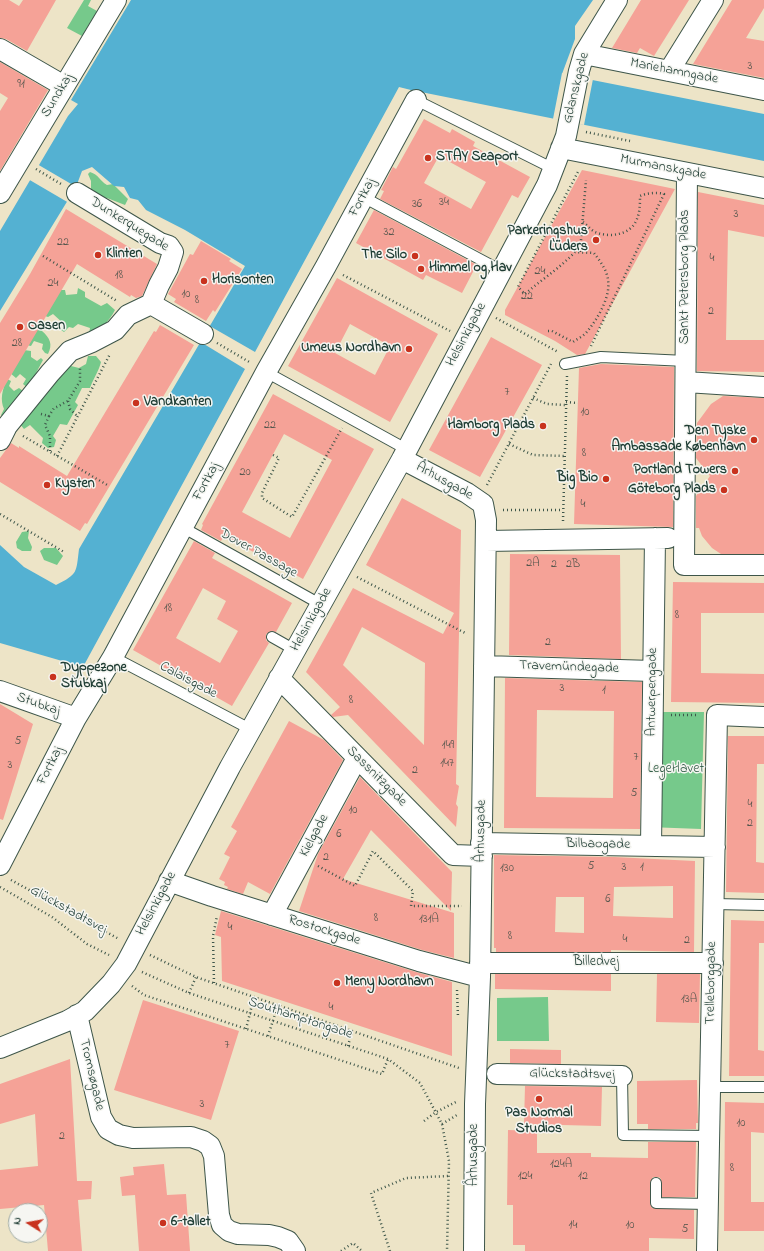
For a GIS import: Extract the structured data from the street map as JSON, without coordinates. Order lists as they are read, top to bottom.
{
  "streets": {
    "street": [
      "Mariehamngade",
      "Gdanskgade",
      "Sundkaj",
      "Murmanskgade",
      "Fortkaj",
      "Dunkerquegade",
      "Sankt Petersborg Plads",
      "Helsinkigade",
      "Århusgade",
      "Travemündegade",
      "Antwerpengade",
      "Stubkaj",
      "Sassnitzgade",
      "Kielgade",
      "Bilbaogade",
      "Glückstadtsvej",
      "Rostockgade",
      "Billedvej",
      "Trelleborggade",
      "Tromsøgade"
    ],
    "lane": ["Dover Passage", "Calaisgade"],
    "path": ["Southamptongade"]
  },
  "crossings": [
    ["Mariehamngade", "Gdanskgade"],
    ["Gdanskgade", "Murmanskgade"],
    ["Gdanskgade", "Helsinkigade"],
    ["Murmanskgade", "Sankt Petersborg Plads"],
    ["Murmanskgade", "Helsinkigade"],
    ["Fortkaj", "Dover Passage"],
    ["Fortkaj", "Calaisgade"],
    ["Fortkaj", "Stubkaj"],
    ["Fortkaj", "Glückstadtsvej"],
    ["Helsinkigade", "Århusgade"],
    ["Helsinkigade", "Dover Passage"],
    ["Helsinkigade", "Calaisgade"],
    ["Helsinkigade", "Sassnitzgade"],
    ["Helsinkigade", "Glückstadtsvej"],
    ["Helsinkigade", "Rostockgade"],
    ["Helsinkigade", "Southamptongade"],
    ["Helsinkigade", "Tromsøgade"],
    ["Århusgade", "Travemündegade"],
    ["Århusgade", "Sassnitzgade"],
    ["Århusgade", "Bilbaogade"],
    ["Århusgade", "Rostockgade"],
    ["Århusgade", "Billedvej"],
    ["Travemündegade", "Antwerpengade"],
    ["Antwerpengade", "Bilbaogade"],
    ["Sassnitzgade", "Kielgade"],
    ["Sassnitzgade", "Bilbaogade"],
    ["Kielgade", "Rostockgade"],
    ["Bilbaogade", "Trelleborggade"],
    ["Glückstadtsvej", "Trelleborggade"],
    ["Glückstadtsvej", "Southamptongade"],
    ["Rostockgade", "Billedvej"],
    ["Billedvej", "Trelleborggade"]
  ],
  "parks": ["LegeHavet"],
  "places": [
    "STAY Seaport",
    "Parkeringshus Lüders",
    "Klinten",
    "The Silo",
    "Himmel og Hav",
    "Horisonten",
    "Oasen",
    "Umeus Nordhavn",
    "Vandkanten",
    "Hamborg Plads",
    "Den Tyske Ambassade København",
    "Portland Towers",
    "Big Bio",
    "Kysten",
    "Göteborg Plads",
    "Dyppezone Stubkaj",
    "Meny Nordhavn",
    "Pas Normal Studios",
    "6-tallet"
  ],
  "house_numbers": [
    "3",
    "91",
    "34",
    "36",
    "3",
    "32",
    "22",
    "4",
    "24",
    "18",
    "24",
    "10",
    "22",
    "8",
    "2",
    "28",
    "7",
    "10",
    "22",
    "8",
    "20",
    "4",
    "2A",
    "2",
    "2B",
    "18",
    "8",
    "2",
    "3",
    "1",
    "8",
    "5",
    "149",
    "7",
    "147",
    "3",
    "2",
    "5",
    "4",
    "10",
    "2",
    "6",
    "2",
    "5",
    "3",
    "1",
    "130",
    "6",
    "8",
    "131A",
    "4",
    "8",
    "4",
    "2",
    "13A",
    "4",
    "7",
    "3",
    "10",
    "2",
    "124A",
    "8",
    "124",
    "12",
    "14",
    "10",
    "5"
  ],
  "north": "left"
}
